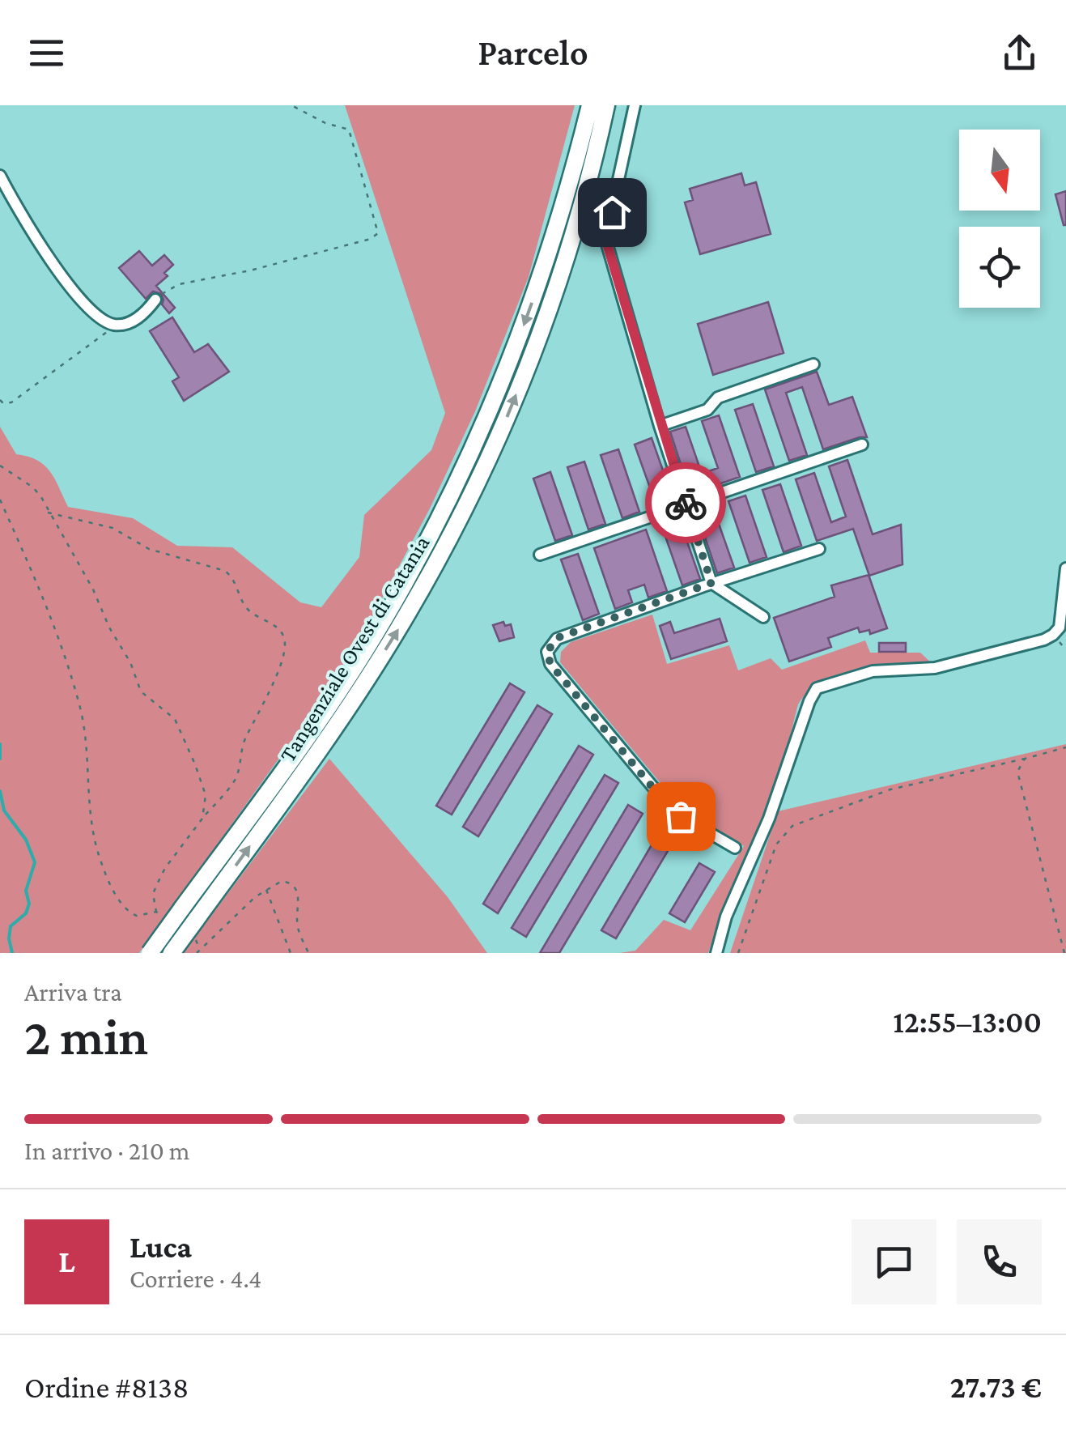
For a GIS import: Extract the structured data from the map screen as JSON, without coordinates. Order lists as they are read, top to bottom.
{
  "streets": {
    "highway": ["Tangenziale Ovest di Catania"]
  },
  "north": "bottom",
  "page": {
    "header": "Parcelo",
    "heading": ["2 min", "Arriva tra", "12:55–13:00"],
    "panel": [
      "Luca",
      "Corriere · 4.4",
      "Ordine #8138",
      "27.73 €"
    ],
    "bar": "In arrivo · 210 m",
    "round": "L"
  }
}
